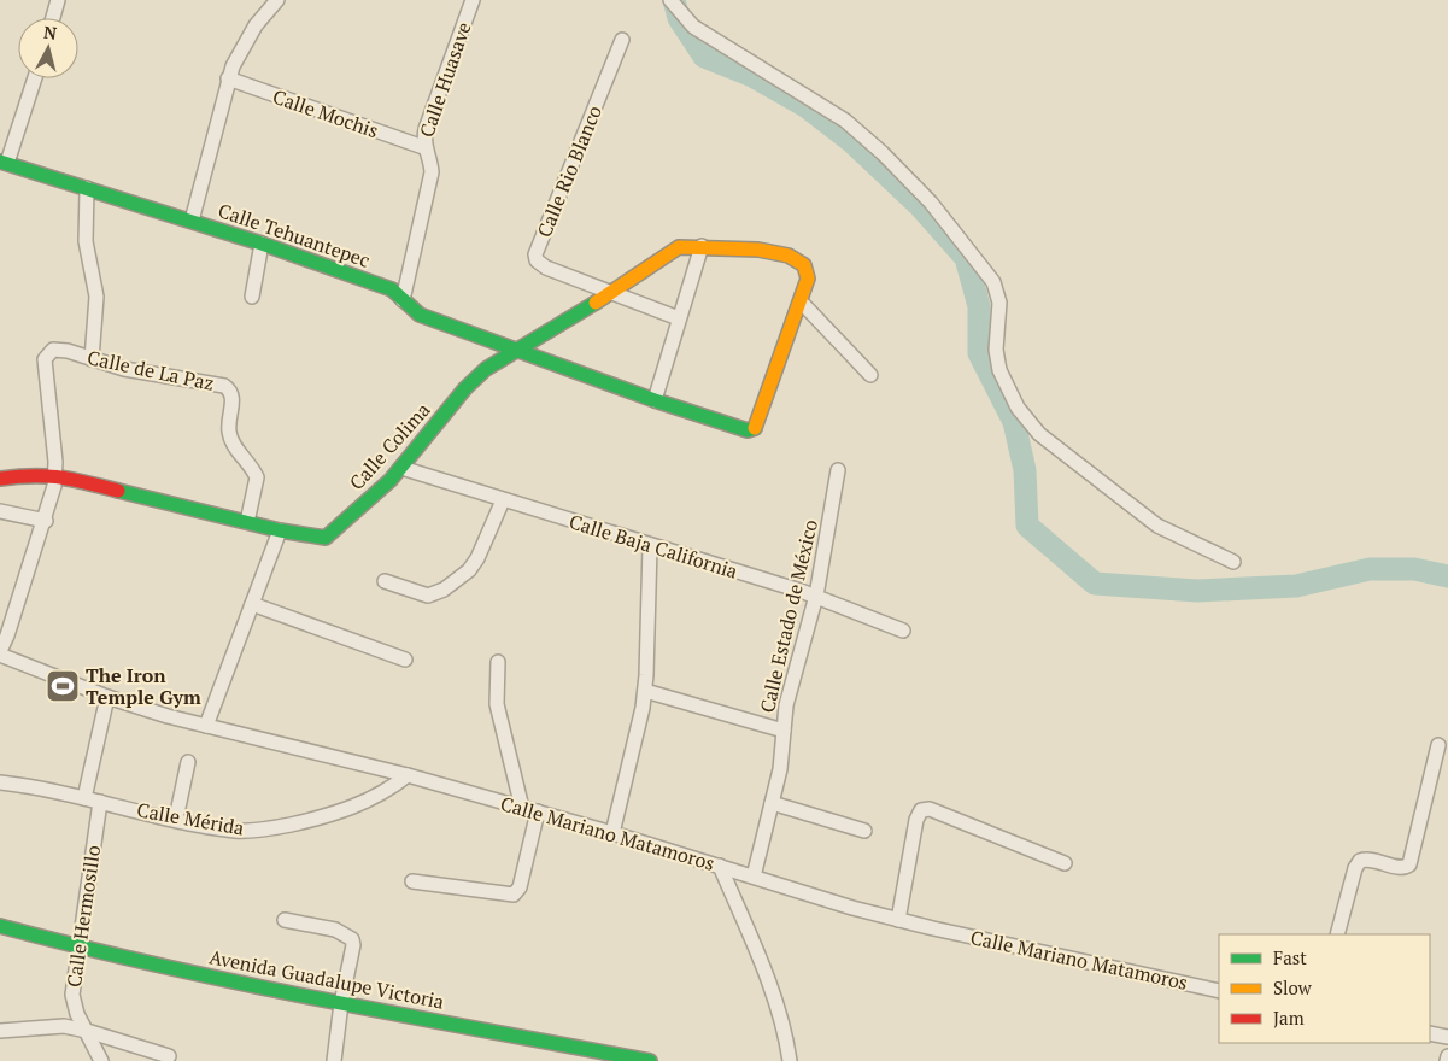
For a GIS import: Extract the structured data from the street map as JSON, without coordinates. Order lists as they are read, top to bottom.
{
  "streets": {
    "street": [
      "Calle Huasave",
      "Calle Mochis",
      "Calle Rio Blanco",
      "Calle Tehuantepec",
      "Calle de La Paz",
      "Calle Colima",
      "Calle Baja California",
      "Calle Estado de México",
      "Calle Mérida",
      "Calle Mariano Matamoros",
      "Calle Hermosillo",
      "Avenida Guadalupe Victoria"
    ]
  },
  "crossings": [
    ["Calle Huasave", "Calle Mochis"],
    ["Calle Huasave", "Calle Tehuantepec"],
    ["Calle Rio Blanco", "Calle Colima"],
    ["Calle Tehuantepec", "Calle Colima"],
    ["Calle de La Paz", "Calle Colima"],
    ["Calle de La Paz", "Calle Mariano Matamoros"],
    ["Calle Colima", "Calle Baja California"],
    ["Calle Baja California", "Calle Estado de México"],
    ["Calle Estado de México", "Calle Mariano Matamoros"],
    ["Calle Mérida", "Calle Mariano Matamoros"],
    ["Calle Mérida", "Calle Hermosillo"],
    ["Calle Hermosillo", "Avenida Guadalupe Victoria"]
  ],
  "places": {
    "sports": ["The Iron Temple Gym"]
  },
  "legend": ["Fast", "Slow", "Jam"],
  "north": "top"
}
